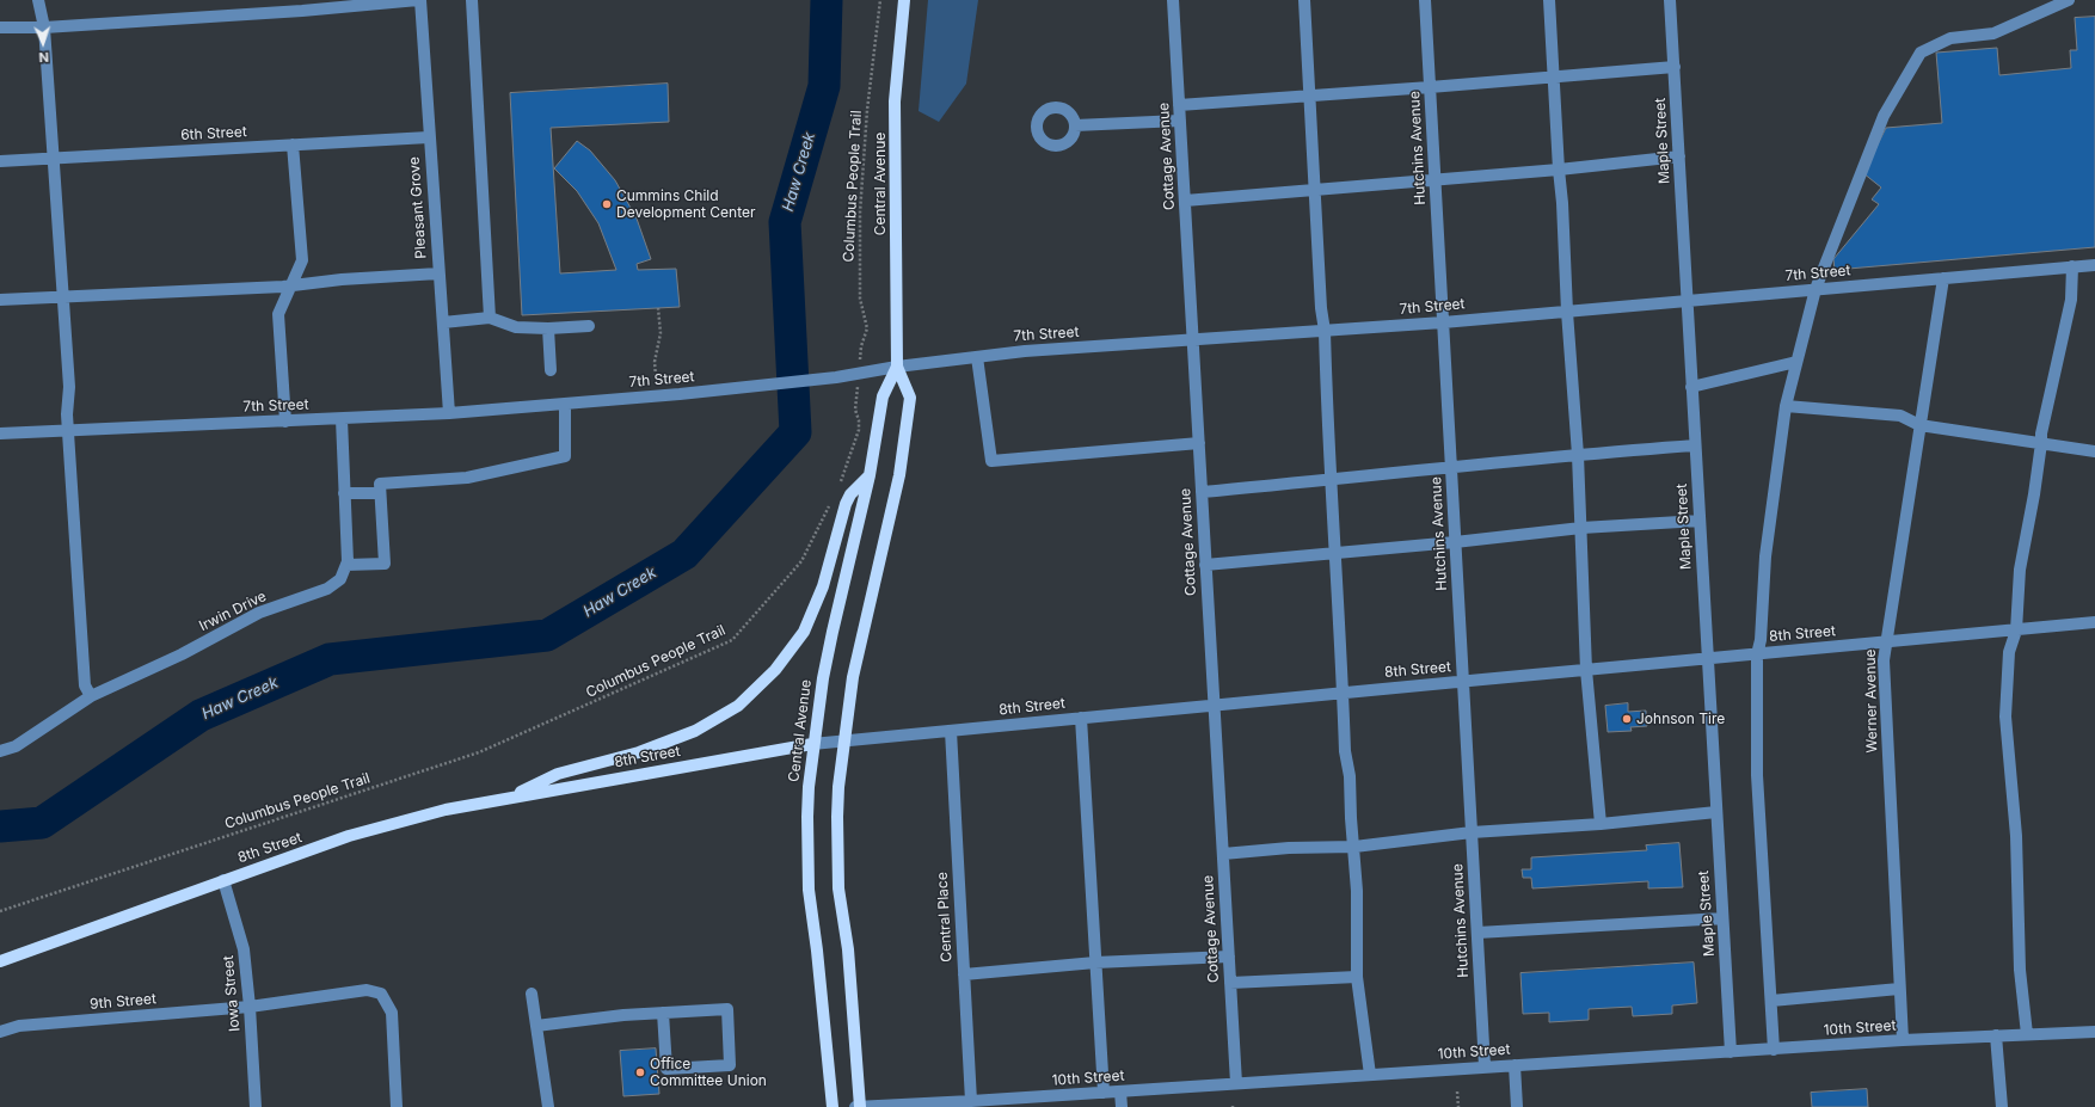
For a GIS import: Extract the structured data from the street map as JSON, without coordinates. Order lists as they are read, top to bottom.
{
  "streets": {
    "main road": ["Central Avenue", "8th Street"],
    "street": [
      "6th Street",
      "Maple Street",
      "Hutchins Avenue",
      "Cottage Avenue",
      "Pleasant Grove",
      "7th Street",
      "Irwin Drive",
      "Werner Avenue",
      "Central Place",
      "Iowa Street",
      "9th Street",
      "10th Street"
    ],
    "path": ["Columbus People Trail"]
  },
  "crossings": [
    ["6th Street", "Pleasant Grove"],
    ["Maple Street", "7th Street"],
    ["Maple Street", "8th Street"],
    ["Maple Street", "10th Street"],
    ["Hutchins Avenue", "7th Street"],
    ["Hutchins Avenue", "8th Street"],
    ["Hutchins Avenue", "10th Street"],
    ["Cottage Avenue", "7th Street"],
    ["Cottage Avenue", "8th Street"],
    ["Cottage Avenue", "10th Street"],
    ["Central Avenue", "7th Street"],
    ["Central Avenue", "8th Street"],
    ["Central Avenue", "10th Street"],
    ["Columbus People Trail", "7th Street"],
    ["Pleasant Grove", "7th Street"],
    ["7th Street", "Werner Avenue"],
    ["8th Street", "Werner Avenue"],
    ["8th Street", "Central Place"],
    ["8th Street", "Iowa Street"],
    ["Werner Avenue", "10th Street"],
    ["Central Place", "10th Street"],
    ["Iowa Street", "9th Street"]
  ],
  "water": ["Haw Creek"],
  "places": ["Cummins Child Development Center", "Johnson Tire", "Office Committee Union"],
  "north": "bottom"
}
